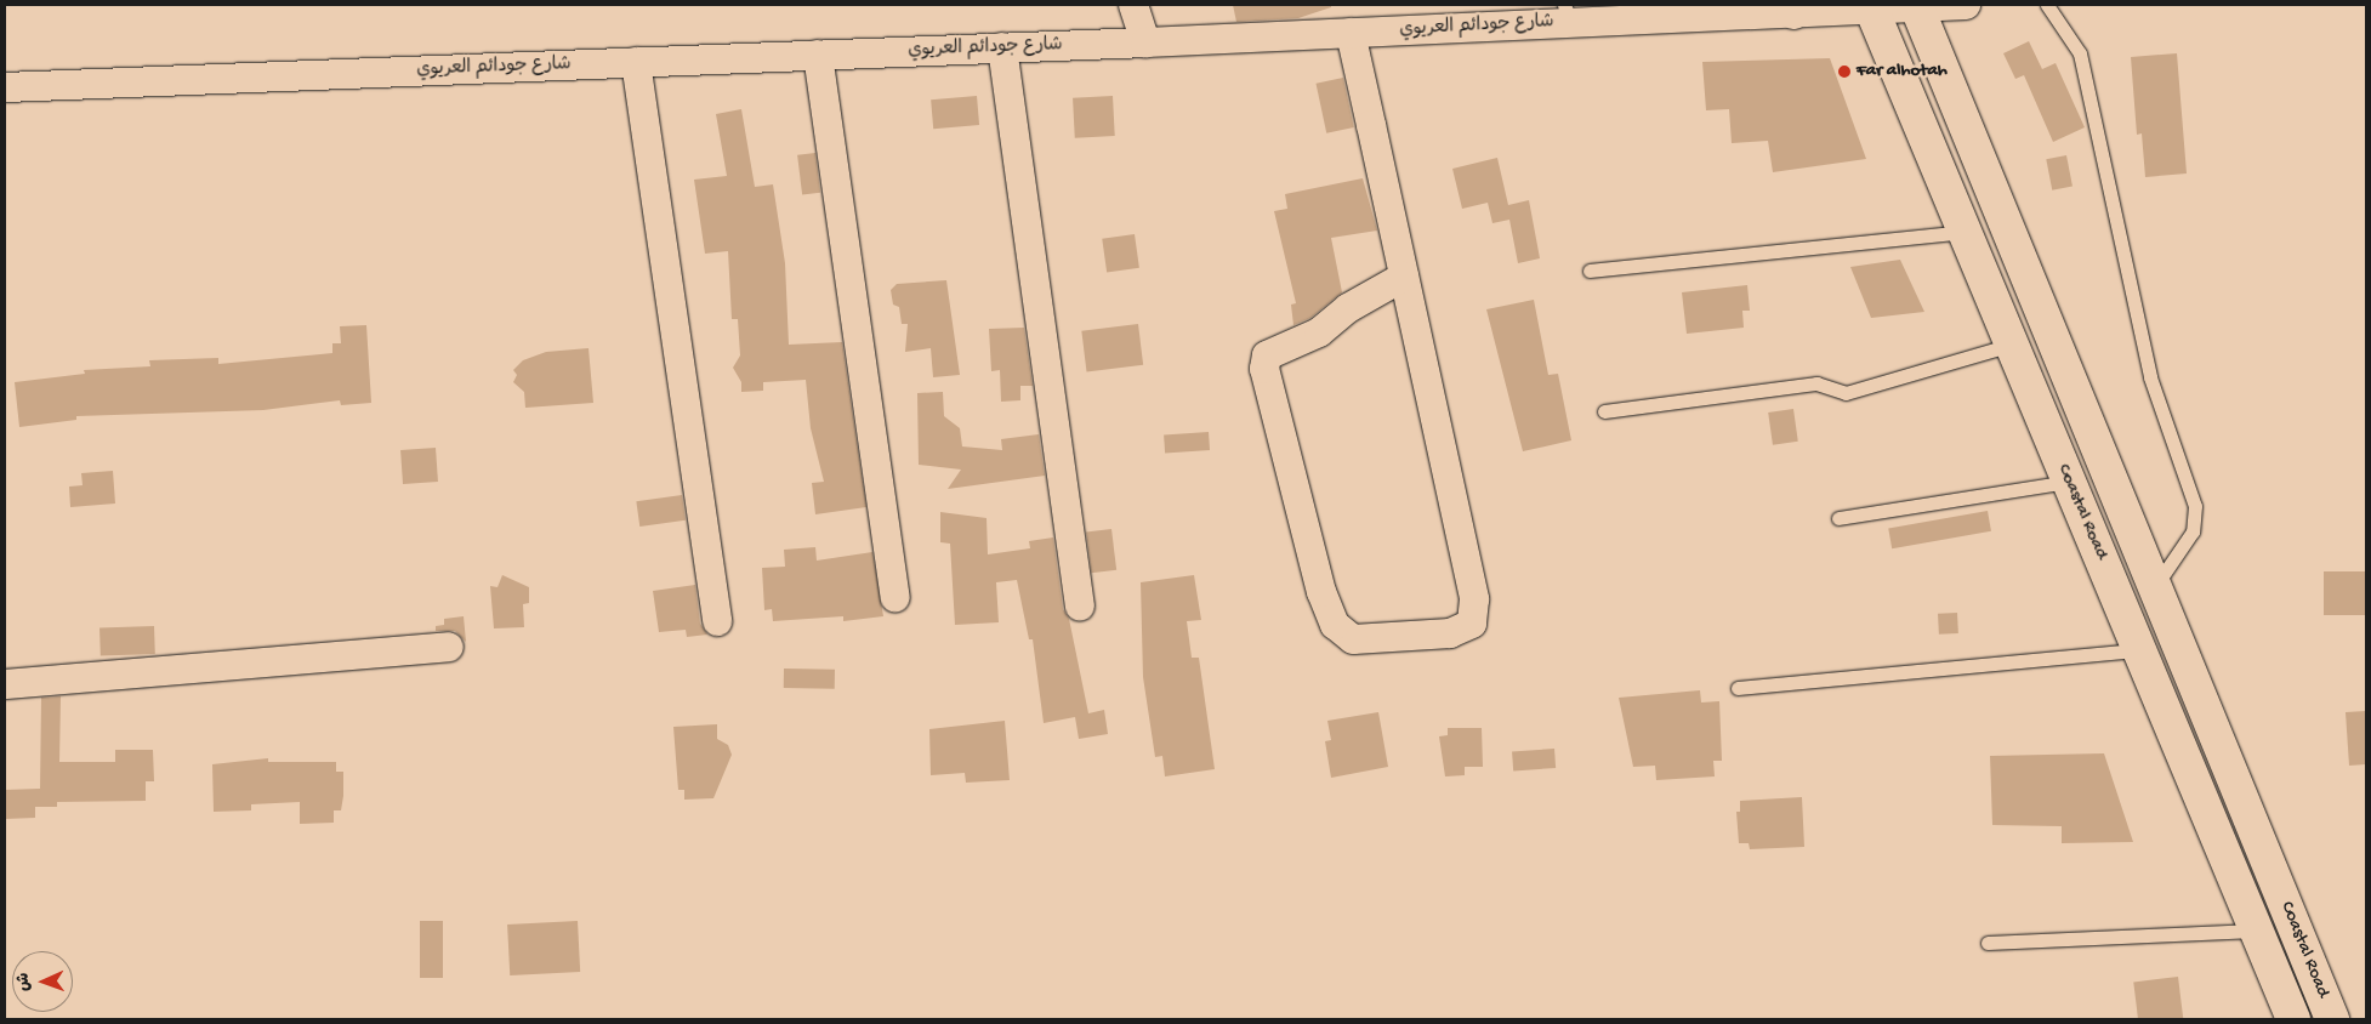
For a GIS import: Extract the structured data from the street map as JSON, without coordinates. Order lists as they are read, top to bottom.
{
  "streets": {
    "highway": ["Coastal Road"],
    "street": ["شارع جودائم العريوي"]
  },
  "crossings": [
    ["شارع جودائم العريوي", "Coastal Road"]
  ],
  "places": ["Far alhotah"],
  "north": "left"
}
